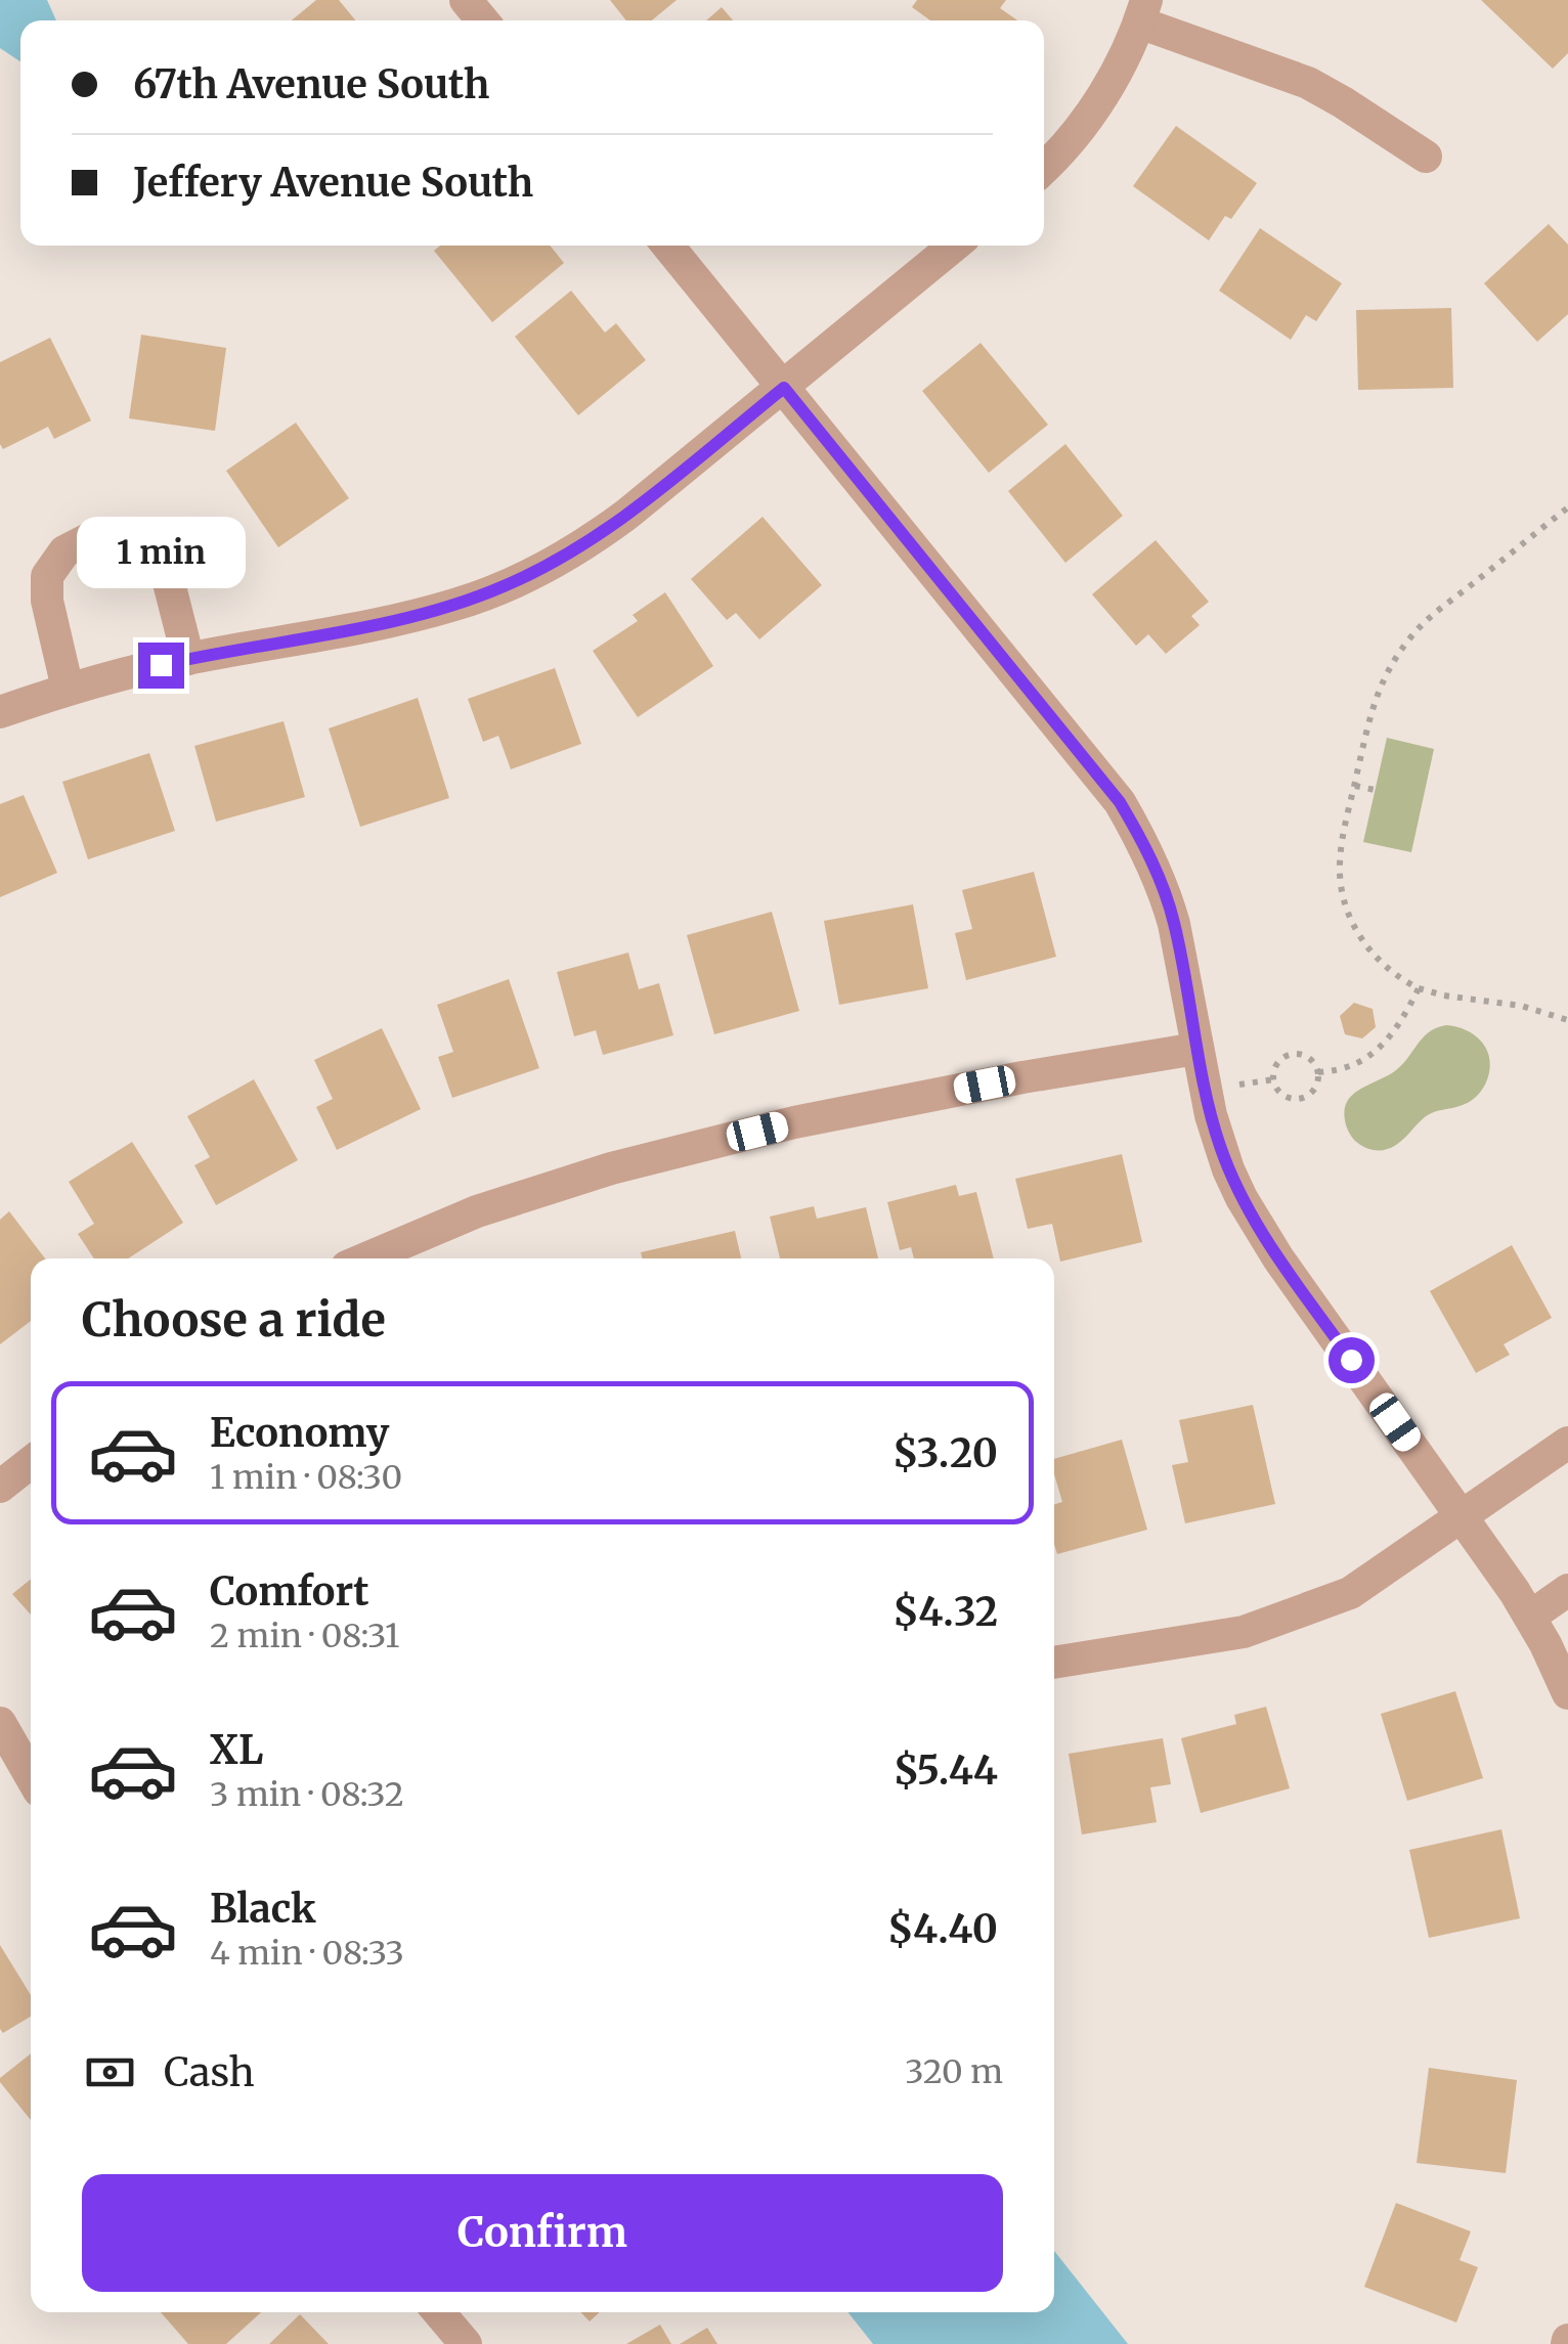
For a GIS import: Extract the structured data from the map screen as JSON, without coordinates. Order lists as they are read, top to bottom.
{
  "page": {
    "banner": ["67th Avenue South", "Jeffery Avenue South"],
    "bubble": "1 min",
    "heading": "Choose a ride",
    "list": [
      {
        "name": "Economy",
        "note": "1 min · 08:30",
        "value": "$3.20"
      },
      {
        "name": "Comfort",
        "note": "2 min · 08:31",
        "value": "$4.32"
      },
      {
        "name": "XL",
        "note": "3 min · 08:32",
        "value": "$5.44"
      },
      {
        "name": "Black",
        "note": "4 min · 08:33",
        "value": "$4.40"
      }
    ],
    "pay": ["Cash", "320 m"],
    "buttons": "Confirm"
  }
}
